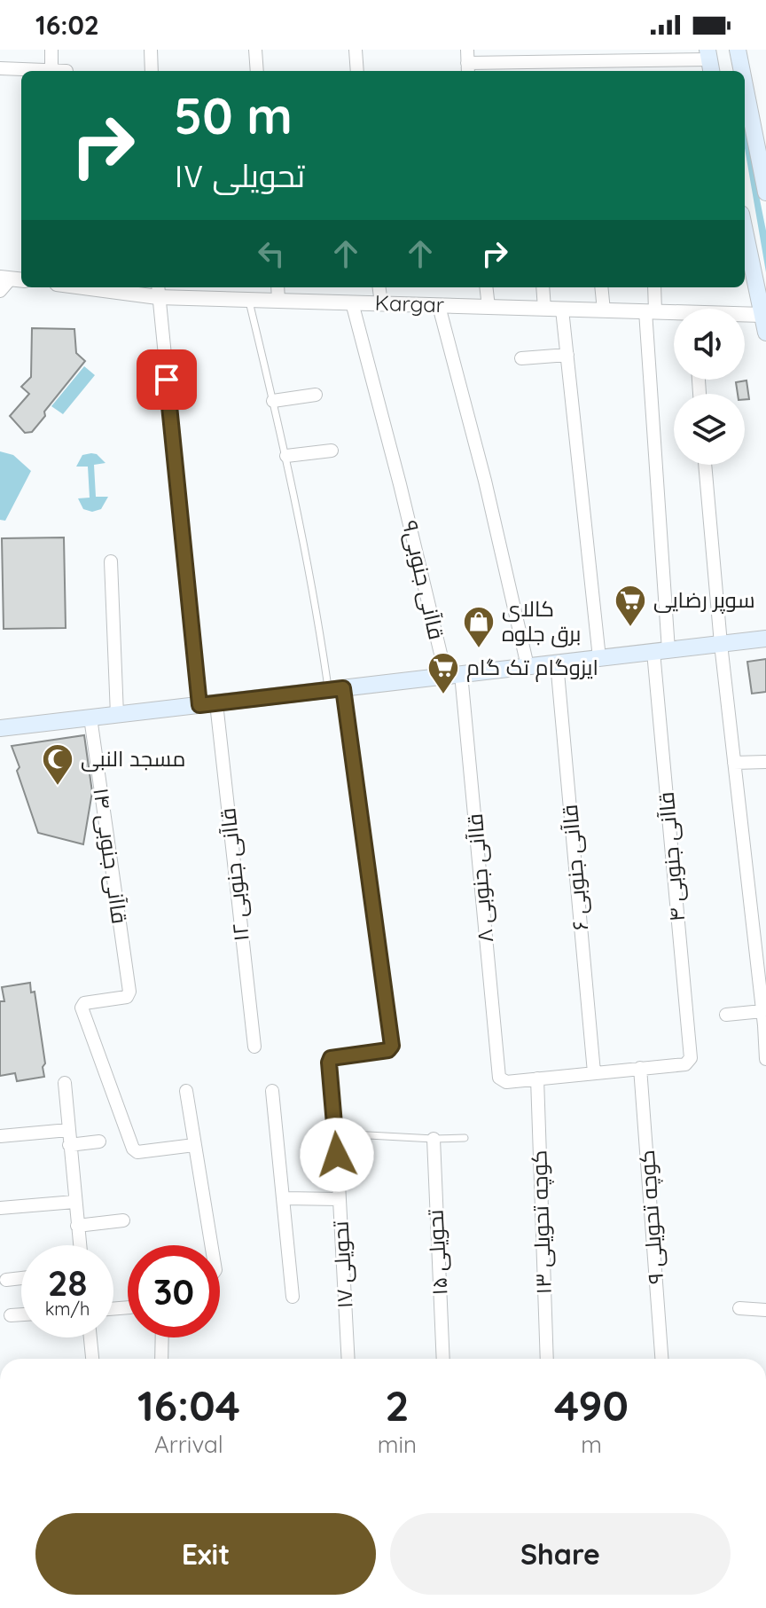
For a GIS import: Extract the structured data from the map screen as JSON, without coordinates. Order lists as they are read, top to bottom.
{
  "streets": {
    "street": [
      "Kargar",
      "قاآنی جنوبی۹",
      "قاآنی جنوبی ۱۴",
      "قاآنی جنوبی ۴",
      "قاآنی جنوبی ۶",
      "قاآنی جنوبی ۱۲",
      "قاآنی جنوبی ۸",
      "کوچه تحویلی ۹",
      "کوچه تحویلی ۱۳",
      "تحویلی ۱۵",
      "تحویلی ۱۷"
    ]
  },
  "crossings": [
    ["Kargar", "قاآنی جنوبی۹"],
    ["Kargar", "قاآنی جنوبی ۴"],
    ["قاآنی جنوبی۹", "قاآنی جنوبی ۸"],
    ["قاآنی جنوبی ۴", "کوچه تحویلی ۹"],
    ["قاآنی جنوبی ۸", "کوچه تحویلی ۱۳"]
  ],
  "places": {
    "supermarket": ["سوپر رضایی", "ایزوگام تک گام"],
    "shop": ["کالای برق جلوه"],
    "mosque": ["مسجد النبی"]
  },
  "page": {
    "status": "16:02",
    "turn": ["50 m", "تحویلی ۱۷"],
    "speed": "28 km/h",
    "limit": "30",
    "eta": [
      "16:04",
      "Arrival",
      "2",
      "min",
      "490",
      "m"
    ],
    "buttons": ["Exit", "Share"]
  }
}
